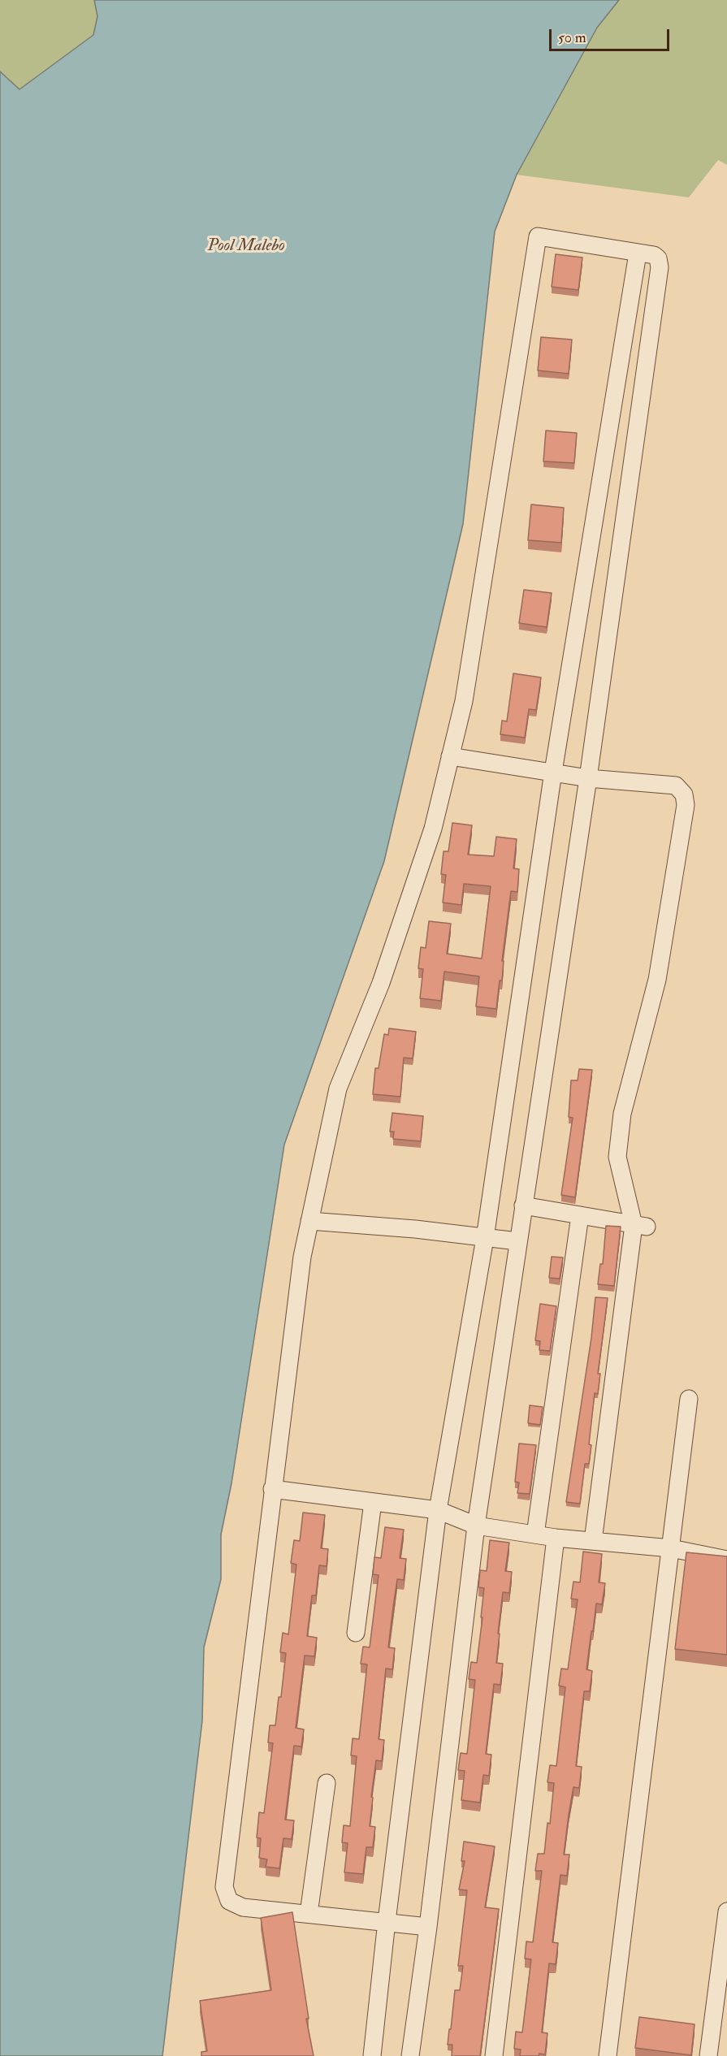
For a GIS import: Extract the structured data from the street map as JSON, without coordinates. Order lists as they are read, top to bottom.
{
  "water": ["Pool Malebo"],
  "scale_bar": "50 m"
}
